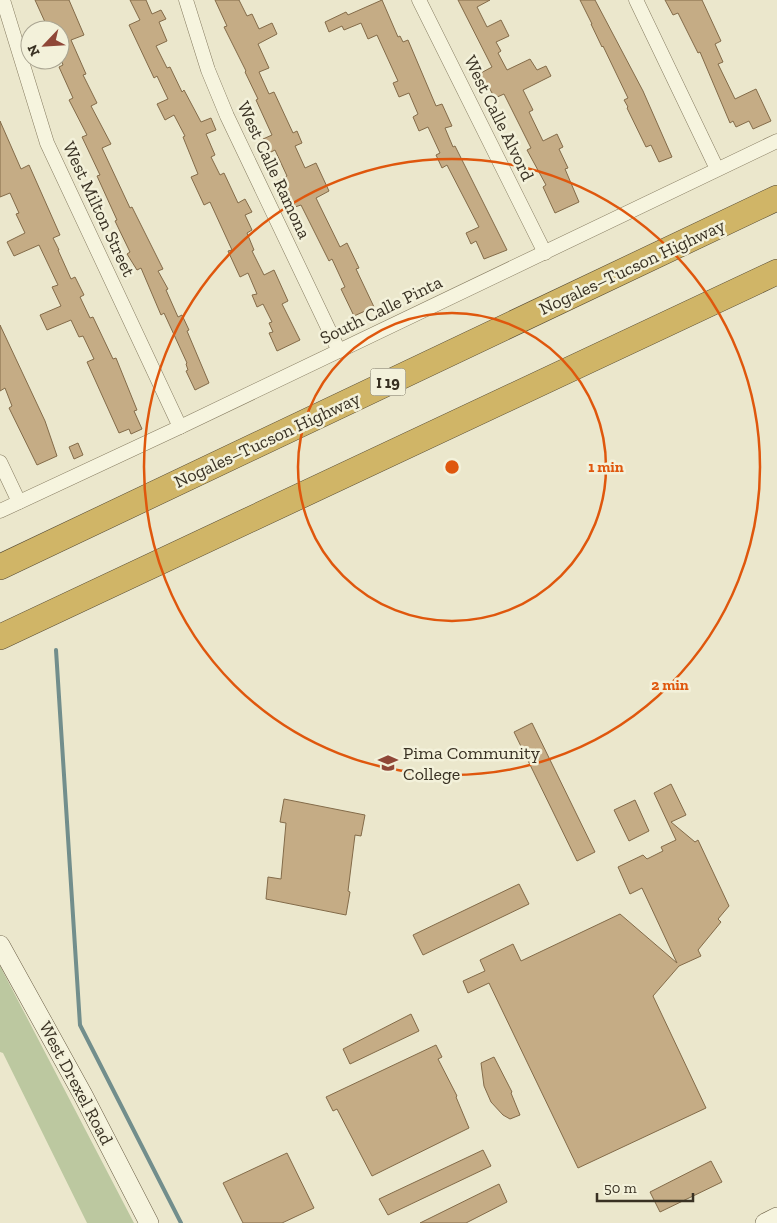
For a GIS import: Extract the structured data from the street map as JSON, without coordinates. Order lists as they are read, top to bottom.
{
  "streets": {
    "highway": ["Nogales–Tucson Highway", "I 19"],
    "street": [
      "West Calle Alvord",
      "West Calle Ramona",
      "West Milton Street",
      "South Calle Pinta",
      "West Drexel Road"
    ]
  },
  "crossings": [
    ["West Calle Alvord", "South Calle Pinta"],
    ["West Calle Ramona", "South Calle Pinta"],
    ["West Milton Street", "South Calle Pinta"]
  ],
  "places": {
    "school or university": ["Pima Community College"]
  },
  "scale_bar": "50 m",
  "north": "bottom left",
  "rings": ["1 min", "2 min"]
}
